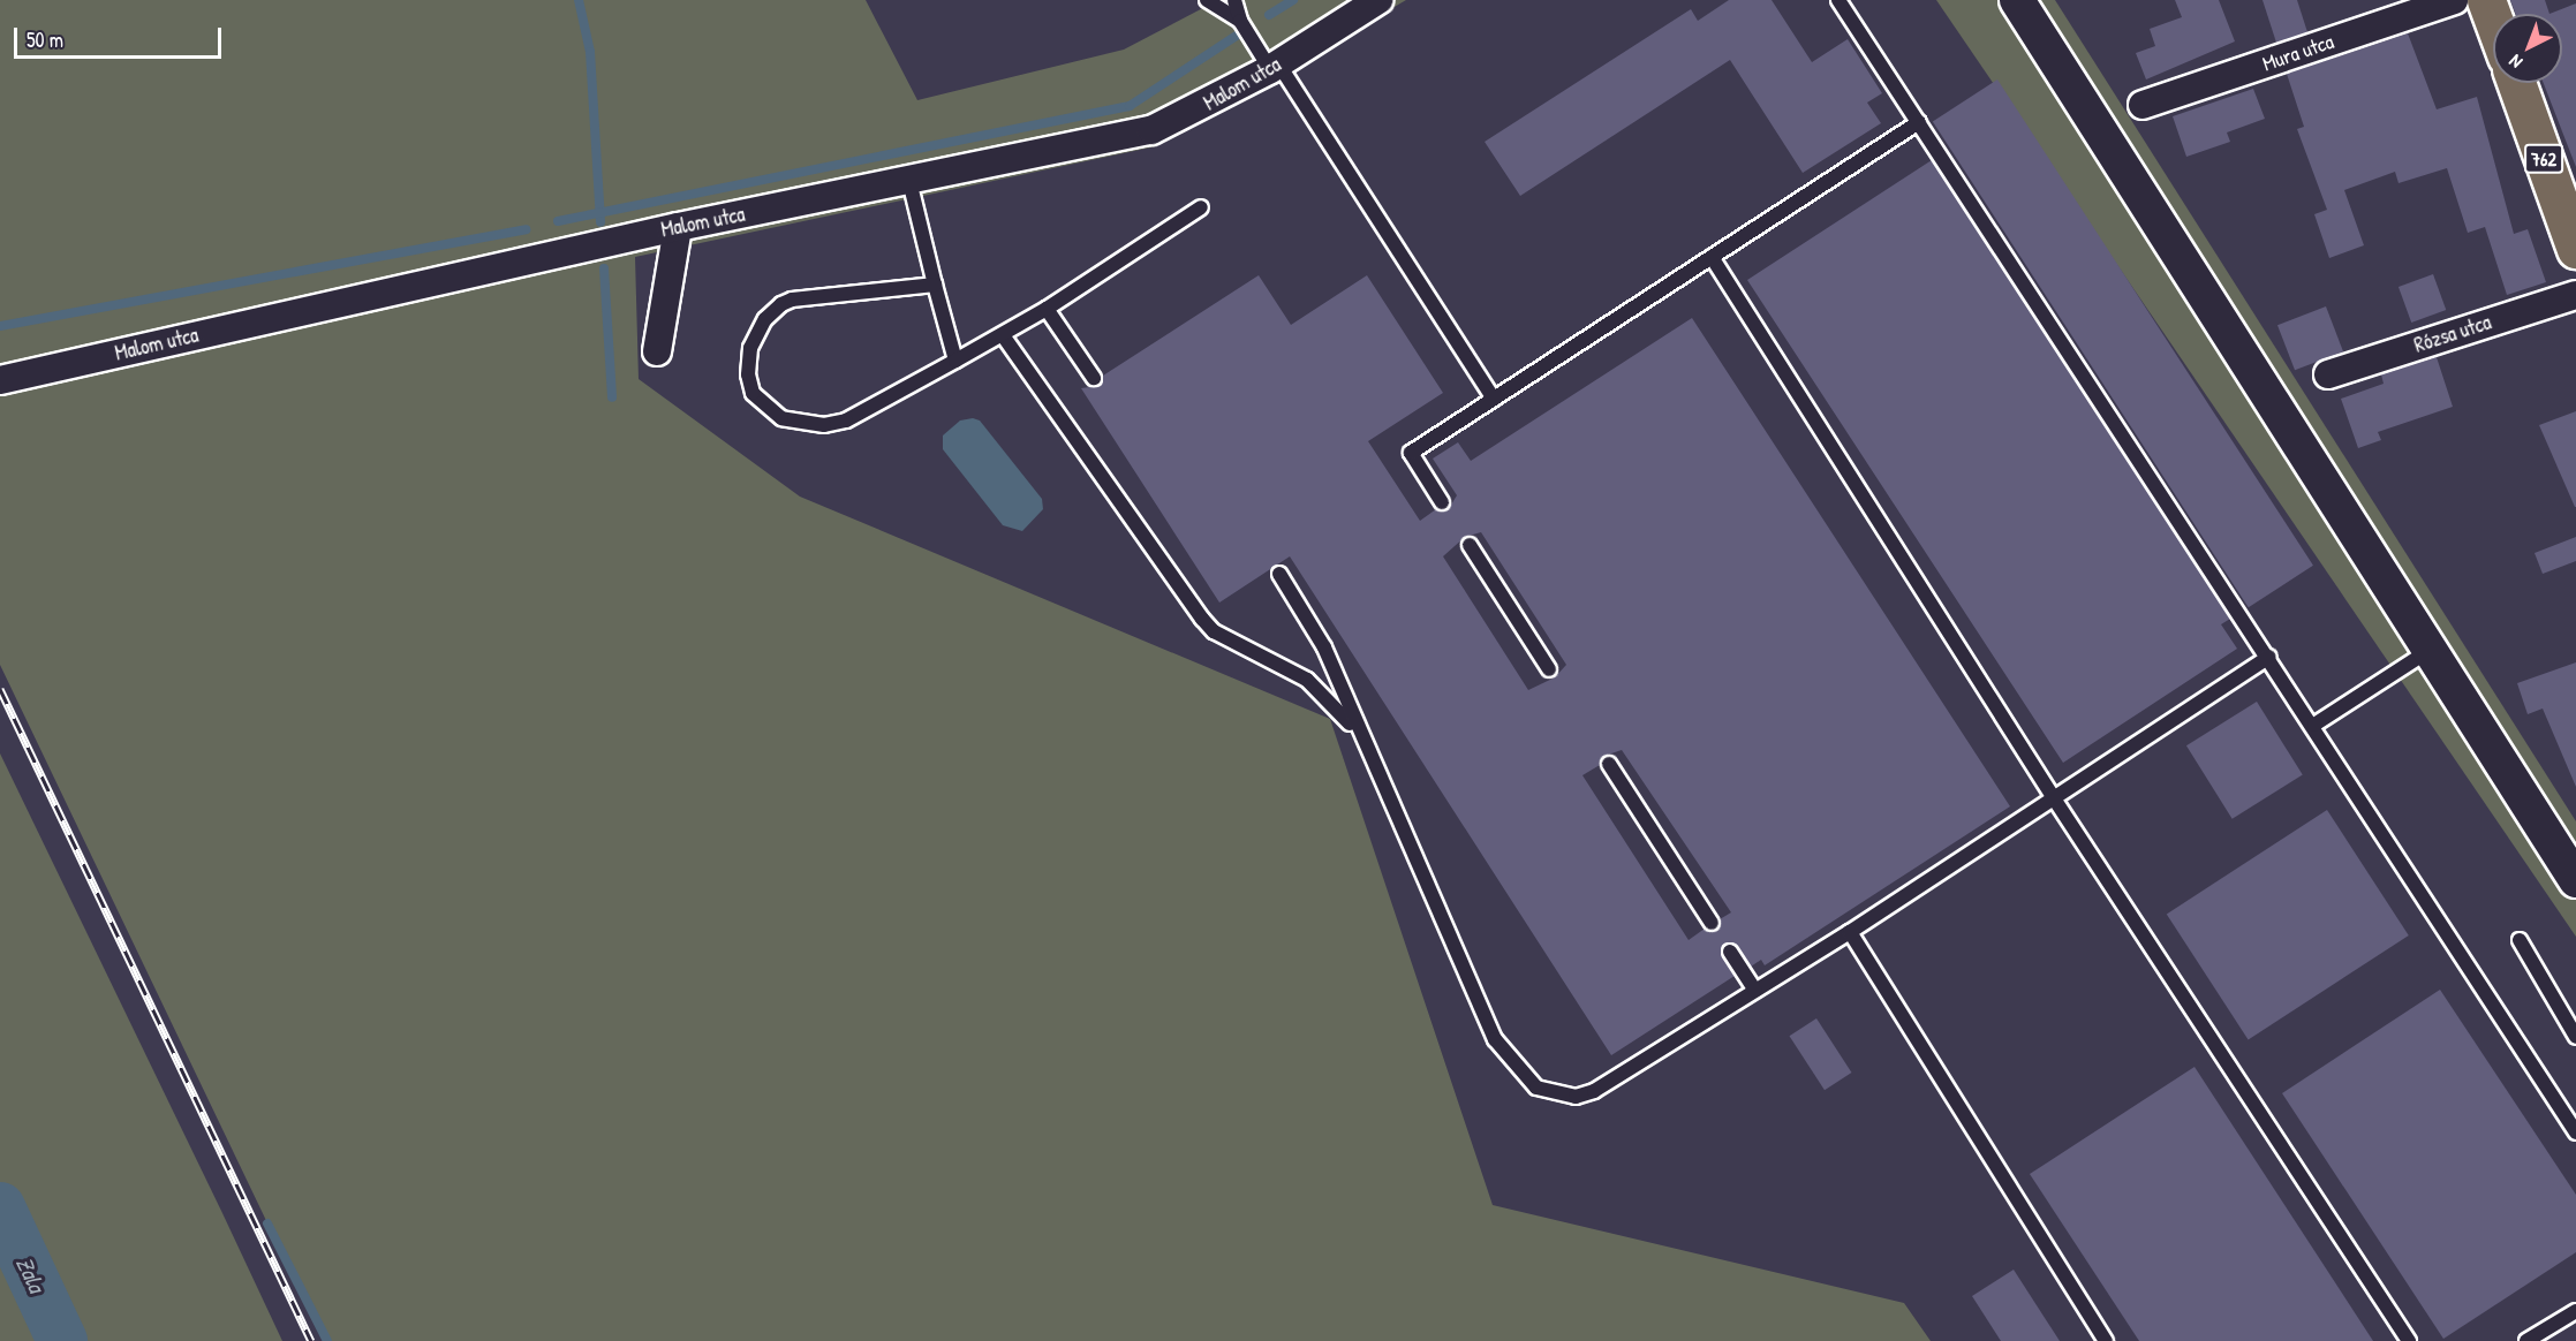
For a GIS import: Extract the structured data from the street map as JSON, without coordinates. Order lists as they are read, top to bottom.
{
  "streets": {
    "main road": ["762"],
    "street": ["Mura utca", "Malom utca", "Rózsa utca"]
  },
  "water": ["Zala"],
  "scale_bar": "50 m",
  "north": "bottom left"
}
